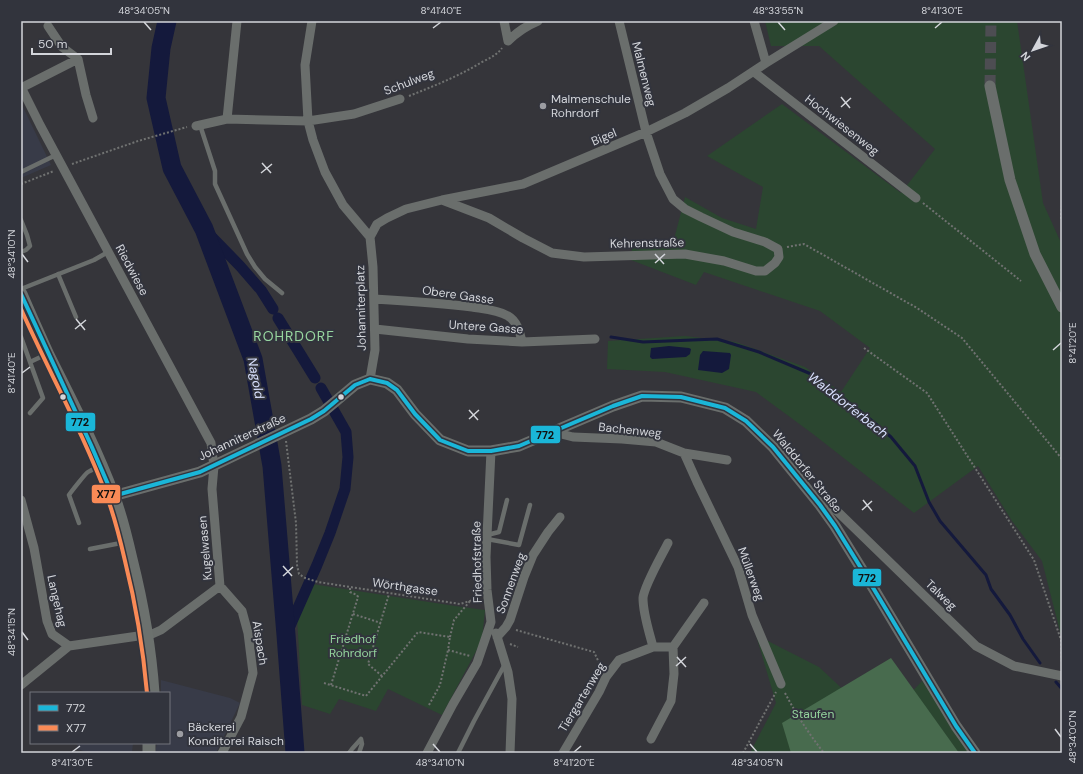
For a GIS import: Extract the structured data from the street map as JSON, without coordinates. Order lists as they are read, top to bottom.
{
  "streets": {
    "street": [
      "Malmenweg",
      "Schulweg",
      "Hochwiesenweg",
      "Bigel",
      "Kehrenstraße",
      "Riedwiese",
      "Obere Gasse",
      "Johanniterplatz",
      "Untere Gasse",
      "Bachenweg",
      "Johanniterstraße",
      "Walddorfer Straße",
      "Kugelwasen",
      "Friedhofstraße",
      "Müllerweg",
      "Sonnenweg",
      "Talweg",
      "Langehag",
      "Aispach",
      "Tiergartenweg"
    ],
    "path": ["Wörthgasse"]
  },
  "crossings": [
    ["Malmenweg", "Bigel"],
    ["Hochwiesenweg", "Bigel"],
    ["Bigel", "Kehrenstraße"],
    ["Bigel", "Johanniterplatz"],
    ["Riedwiese", "Johanniterstraße"],
    ["Riedwiese", "Kugelwasen"],
    ["Obere Gasse", "Johanniterplatz"],
    ["Obere Gasse", "Untere Gasse"],
    ["Johanniterplatz", "Untere Gasse"],
    ["Johanniterplatz", "Johanniterstraße"],
    ["Johanniterplatz", "Walddorfer Straße"],
    ["Bachenweg", "Walddorfer Straße"],
    ["Bachenweg", "Müllerweg"],
    ["Johanniterstraße", "Walddorfer Straße"],
    ["Johanniterstraße", "Kugelwasen"],
    ["Johanniterstraße", "Wörthgasse"],
    ["Walddorfer Straße", "Friedhofstraße"],
    ["Walddorfer Straße", "Talweg"],
    ["Kugelwasen", "Aispach"],
    ["Friedhofstraße", "Wörthgasse"]
  ],
  "districts": ["ROHRDORF"],
  "water": ["Nagold", "Walddorferbach"],
  "parks": ["Friedhof Rohrdorf", "Staufen"],
  "places": ["Malmenschule Rohrdorf", "Bäckerei Konditorei Raisch"],
  "lines": ["transit line 772", "transit line X77"],
  "legend": ["772", "X77"],
  "scale_bar": "50 m",
  "north": "bottom left",
  "coordinates": [
    "48°34'05\"N",
    "8°41'40\"E",
    "48°33'55\"N",
    "8°41'30\"E",
    "48°34'10\"N",
    "8°41'20\"E",
    "48°34'15\"N",
    "48°34'00\"N"
  ]
}
